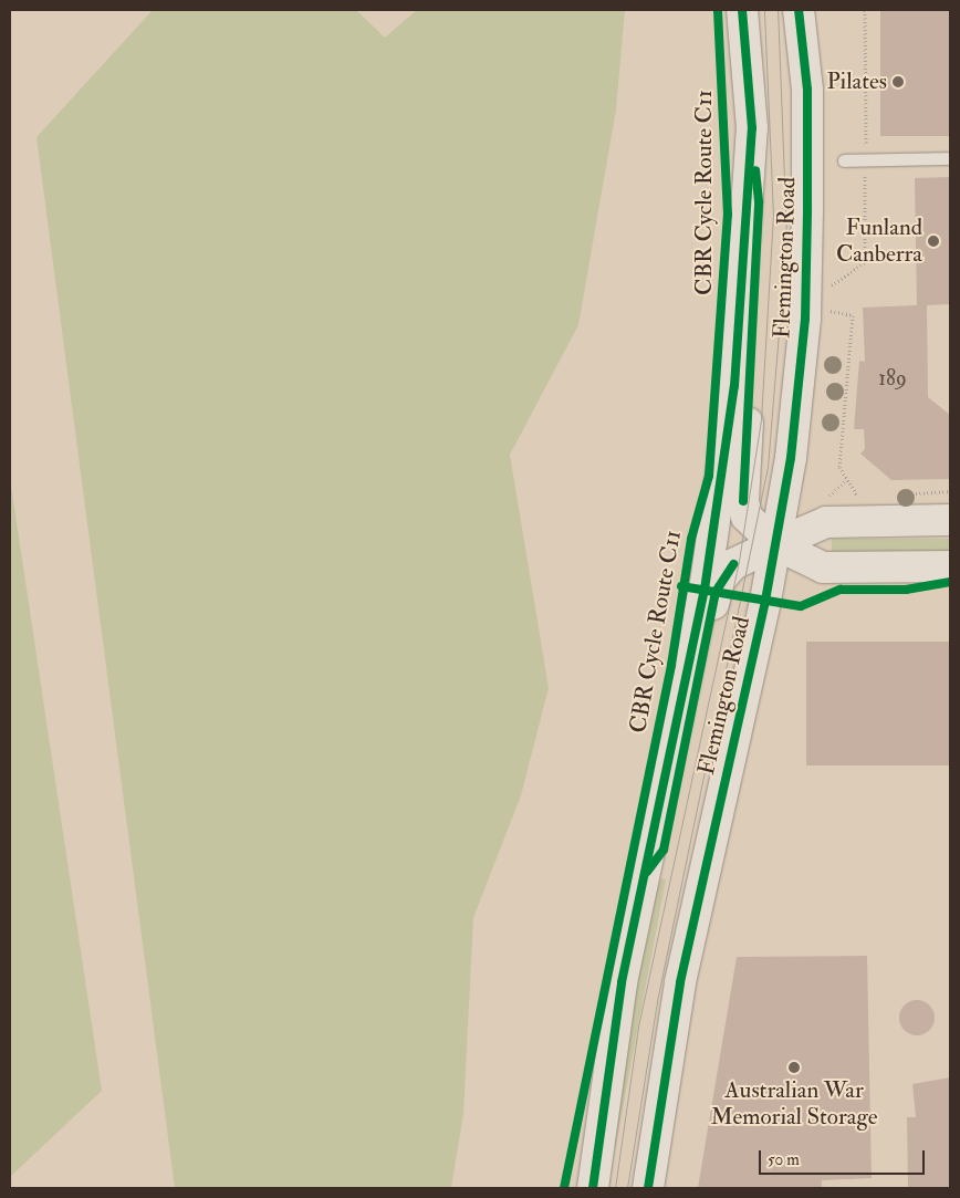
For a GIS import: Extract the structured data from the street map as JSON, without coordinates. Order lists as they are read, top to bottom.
{
  "streets": {
    "main road": ["Flemington Road"],
    "cycle path": ["CBR Cycle Route C11"]
  },
  "places": ["Pilates", "Funland Canberra", "Australian War Memorial Storage"],
  "house_numbers": ["189"],
  "scale_bar": "50 m"
}
